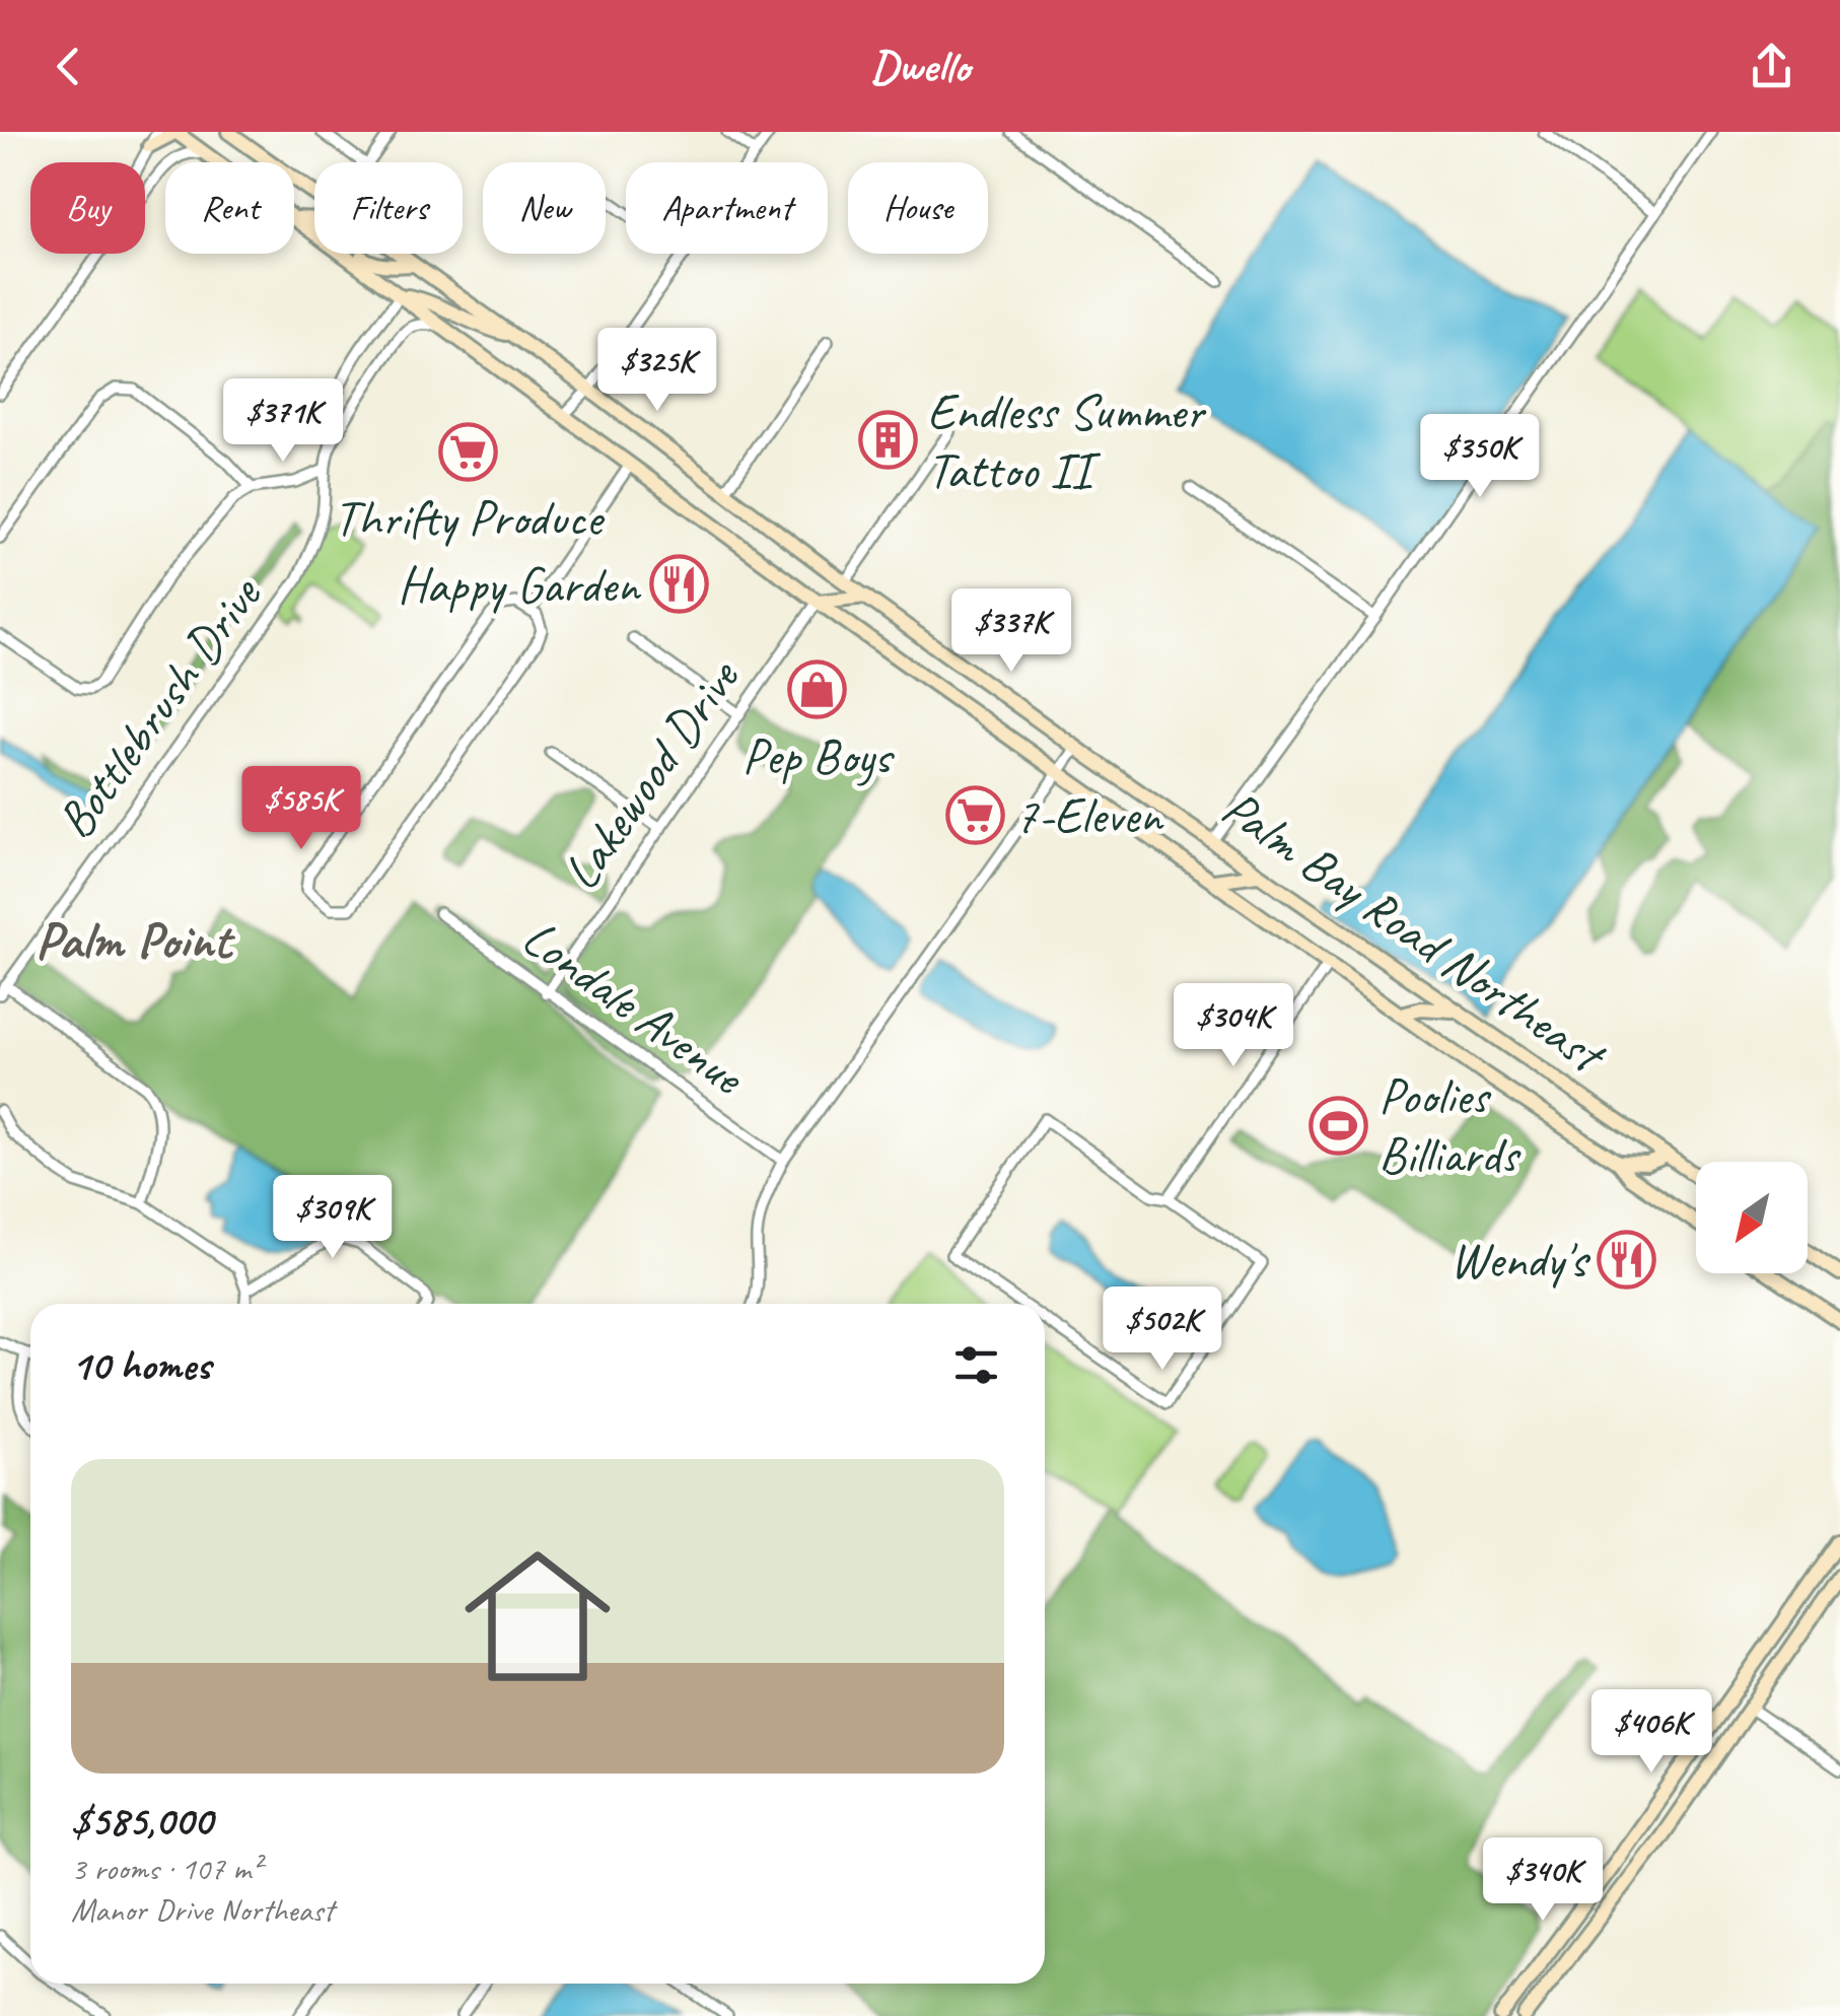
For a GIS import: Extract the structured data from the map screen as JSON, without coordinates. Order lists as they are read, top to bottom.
{
  "streets": {
    "main road": ["Palm Bay Road Northeast"],
    "street": ["Bottlebrush Drive", "Lakewood Drive", "Londale Avenue"]
  },
  "crossings": [
    ["Bottlebrush Drive", "Palm Bay Road Northeast"],
    ["Lakewood Drive", "Palm Bay Road Northeast"],
    ["Lakewood Drive", "Londale Avenue"]
  ],
  "districts": ["Palm Point"],
  "places": {
    "building": ["Endless Summer Tattoo II"],
    "supermarket": ["Thrifty Produce", "7-Eleven"],
    "restaurant": ["Happy Garden", "Wendy's"],
    "shop": ["Pep Boys"],
    "sports": ["Poolies Billiards"]
  },
  "north": "bottom left",
  "page": {
    "header": "Dwello",
    "chip": [
      "Buy",
      "Rent",
      "Filters",
      "New",
      "Apartment",
      "House"
    ],
    "price": [
      "$325K",
      "$371K",
      "$350K",
      "$337K",
      "$585K",
      "$304K",
      "$309K",
      "$502K",
      "$406K",
      "$340K"
    ],
    "heading": "10 homes",
    "list": [
      {
        "name": "$585,000",
        "note": "3 rooms · 107 m² · Manor Drive Northeast"
      }
    ]
  }
}
